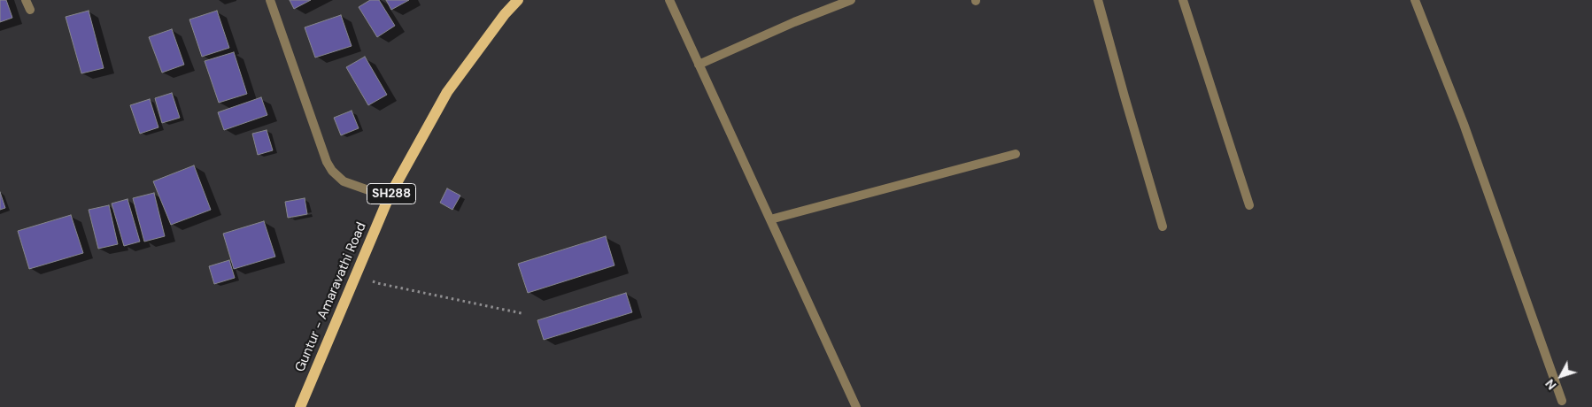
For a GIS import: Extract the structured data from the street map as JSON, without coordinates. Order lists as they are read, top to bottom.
{
  "streets": {
    "main road": ["SH288", "Guntur - Amaravathi Road"]
  },
  "north": "bottom left"
}
